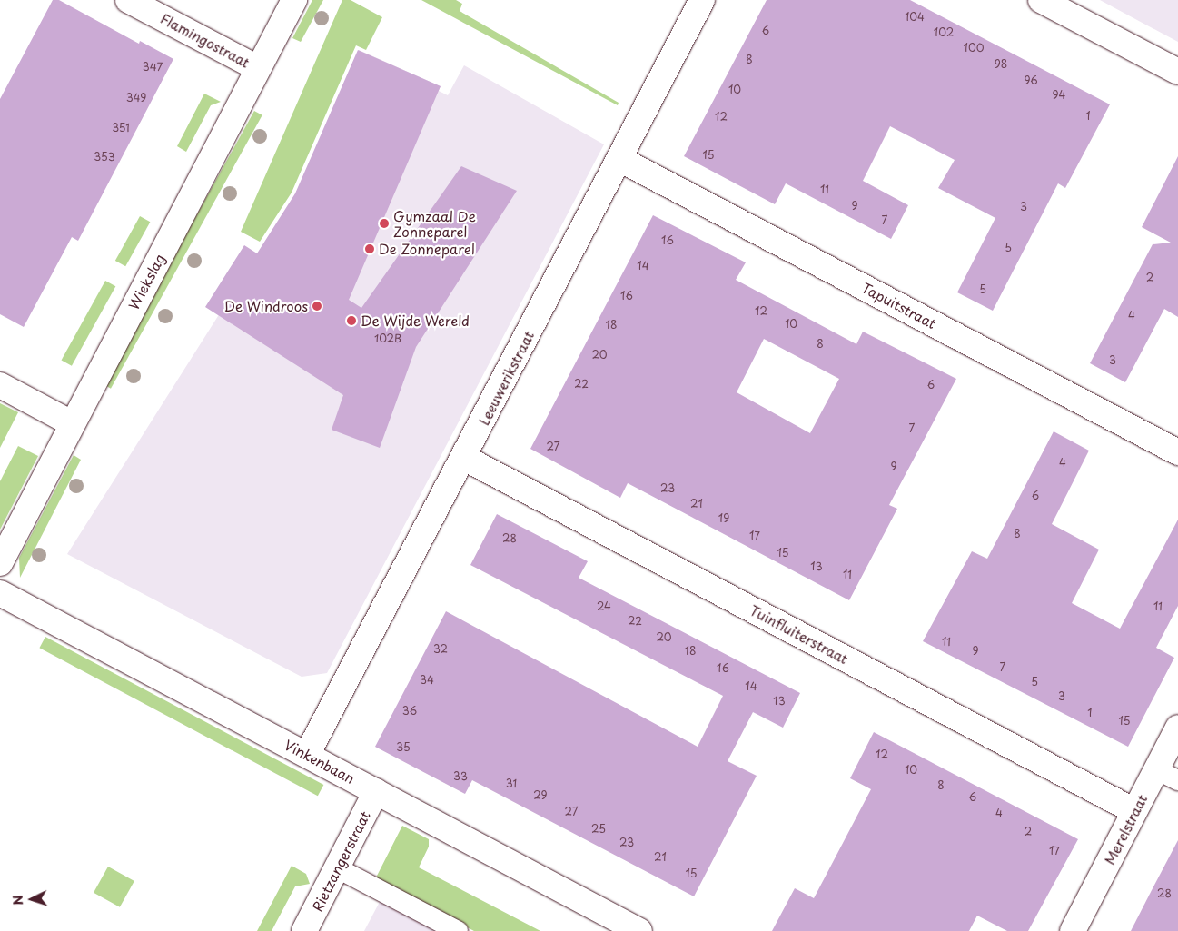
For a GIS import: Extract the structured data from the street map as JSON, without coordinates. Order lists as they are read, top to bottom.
{
  "streets": {
    "street": [
      "Flamingostraat",
      "Wiekslag",
      "Tapuitstraat",
      "Leeuwerikstraat",
      "Tuinfluiterstraat",
      "Vinkenbaan",
      "Merelstraat",
      "Rietzangerstraat"
    ]
  },
  "crossings": [
    ["Flamingostraat", "Wiekslag"],
    ["Tapuitstraat", "Leeuwerikstraat"],
    ["Leeuwerikstraat", "Tuinfluiterstraat"],
    ["Leeuwerikstraat", "Vinkenbaan"],
    ["Tuinfluiterstraat", "Merelstraat"],
    ["Vinkenbaan", "Rietzangerstraat"]
  ],
  "places": [
    "Gymzaal De Zonneparel",
    "De Zonneparel",
    "De Windroos",
    "De Wijde Wereld"
  ],
  "house_numbers": [
    "104",
    "6",
    "102",
    "100",
    "8",
    "98",
    "347",
    "96",
    "10",
    "94",
    "349",
    "1",
    "12",
    "351",
    "15",
    "353",
    "11",
    "9",
    "3",
    "7",
    "16",
    "5",
    "14",
    "2",
    "5",
    "16",
    "12",
    "4",
    "10",
    "18",
    "102B",
    "8",
    "20",
    "3",
    "22",
    "6",
    "7",
    "27",
    "4",
    "9",
    "23",
    "6",
    "21",
    "19",
    "8",
    "17",
    "28",
    "15",
    "13",
    "11",
    "24",
    "11",
    "22",
    "20",
    "11",
    "32",
    "18",
    "9",
    "7",
    "16",
    "34",
    "5",
    "14",
    "3",
    "13",
    "36",
    "1",
    "15",
    "35",
    "12",
    "10",
    "33",
    "31",
    "8",
    "29",
    "6",
    "27",
    "4",
    "25",
    "2",
    "23",
    "17",
    "21",
    "15",
    "28"
  ],
  "north": "left"
}
